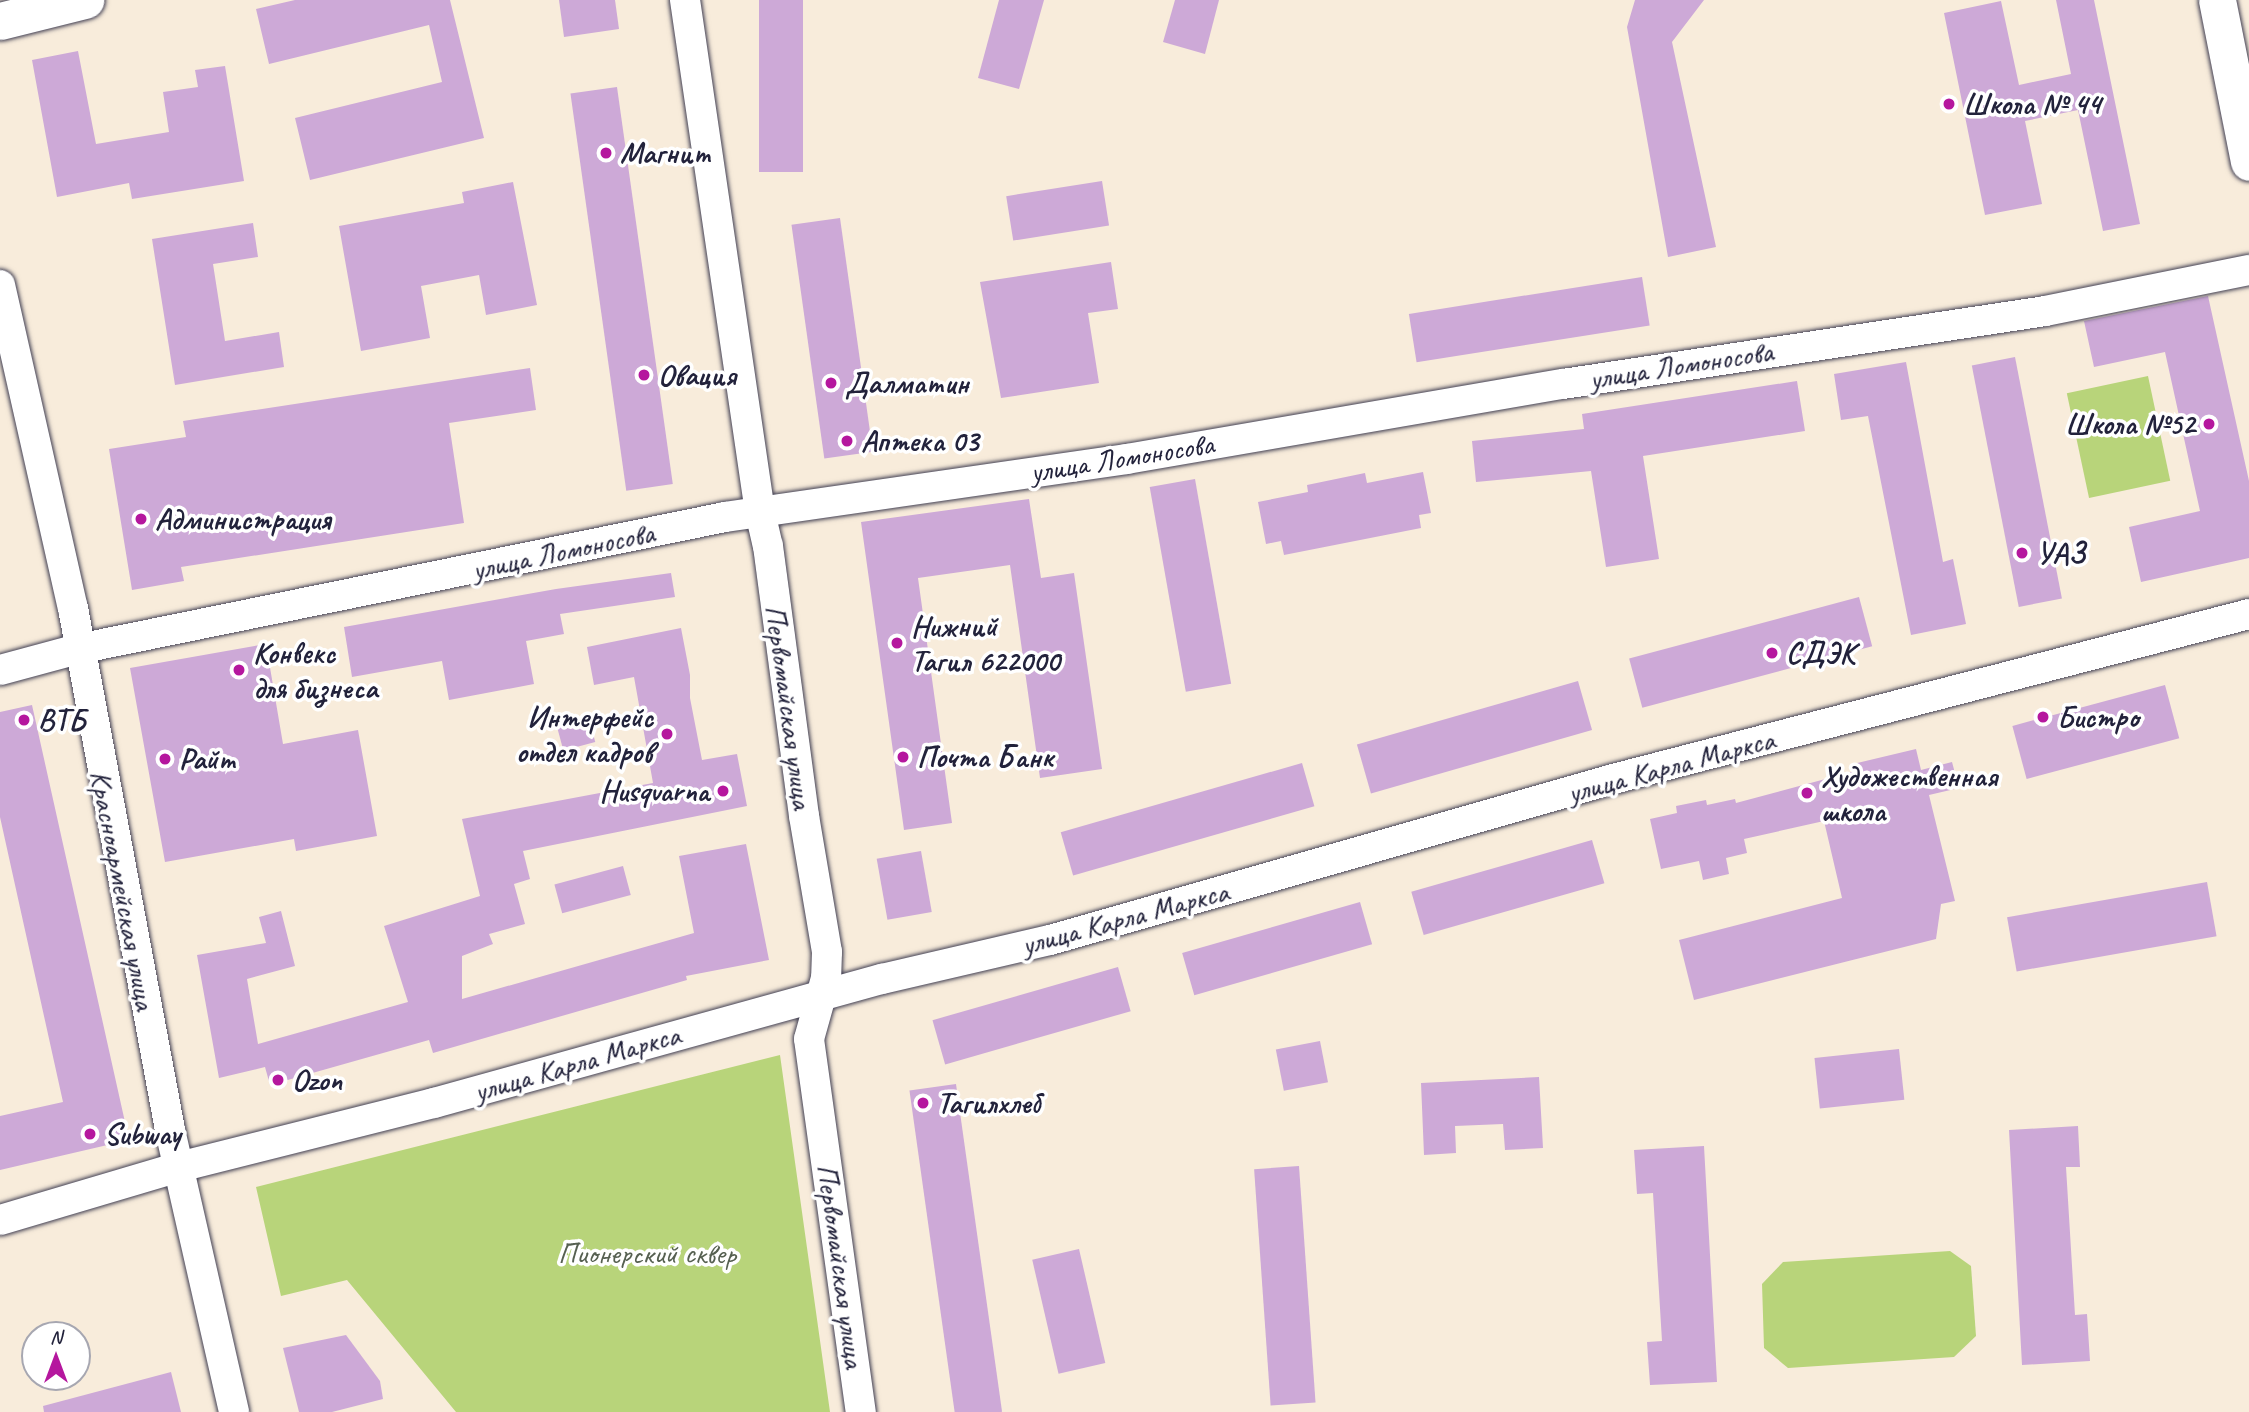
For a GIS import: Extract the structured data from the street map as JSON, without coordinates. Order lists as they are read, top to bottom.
{
  "streets": {
    "street": [
      "улица Ломоносова",
      "Первомайская улица",
      "улица Карла Маркса",
      "Красноармейская улица"
    ]
  },
  "crossings": [
    ["улица Ломоносова", "Первомайская улица"],
    ["улица Ломоносова", "Красноармейская улица"],
    ["Первомайская улица", "улица Карла Маркса"],
    ["улица Карла Маркса", "Красноармейская улица"]
  ],
  "parks": ["Пионерский сквер"],
  "places": [
    "Школа № 44",
    "Магнит",
    "Овация",
    "Далматин",
    "Школа №52",
    "Аптека 03",
    "Администрация",
    "УАЗ",
    "Нижний Тагил 622000",
    "СДЭК",
    "Конвекс для бизнеса",
    "Бистро",
    "ВТБ",
    "Интерфейс отдел кадров",
    "Почта Банк",
    "Райт",
    "Husqvarna",
    "Художественная школа",
    "Ozon",
    "Тагилхлеб",
    "Subway"
  ],
  "north": "top"
}
